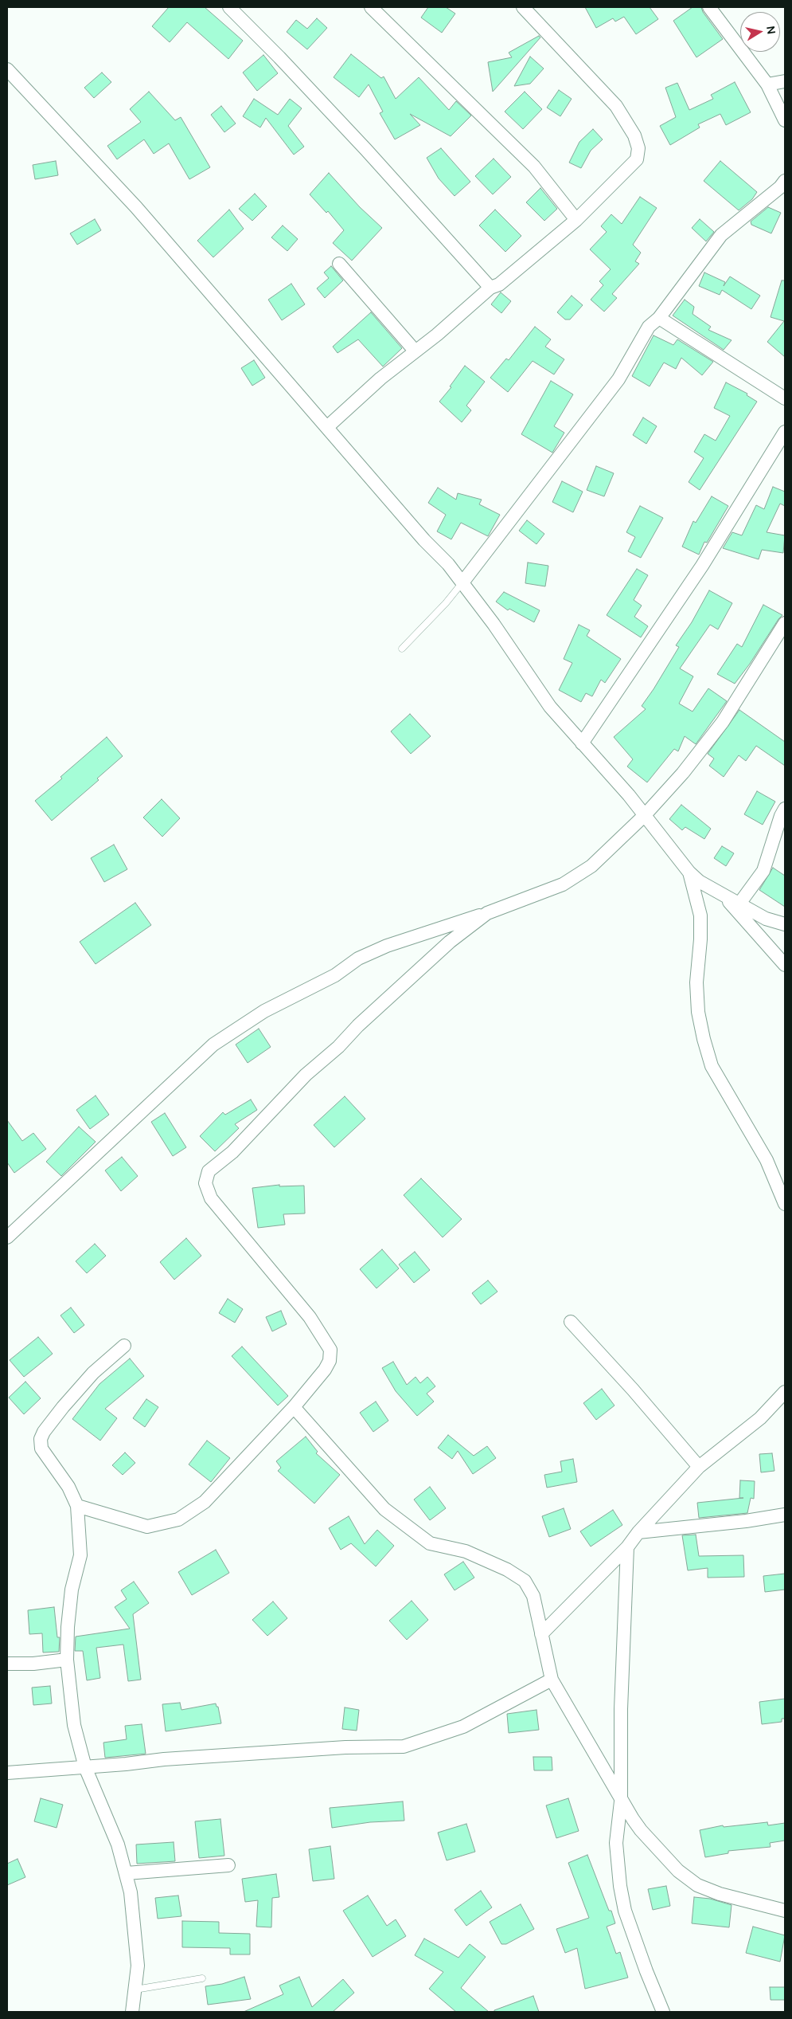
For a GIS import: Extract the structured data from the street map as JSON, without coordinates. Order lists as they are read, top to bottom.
{
  "north": "right"
}
